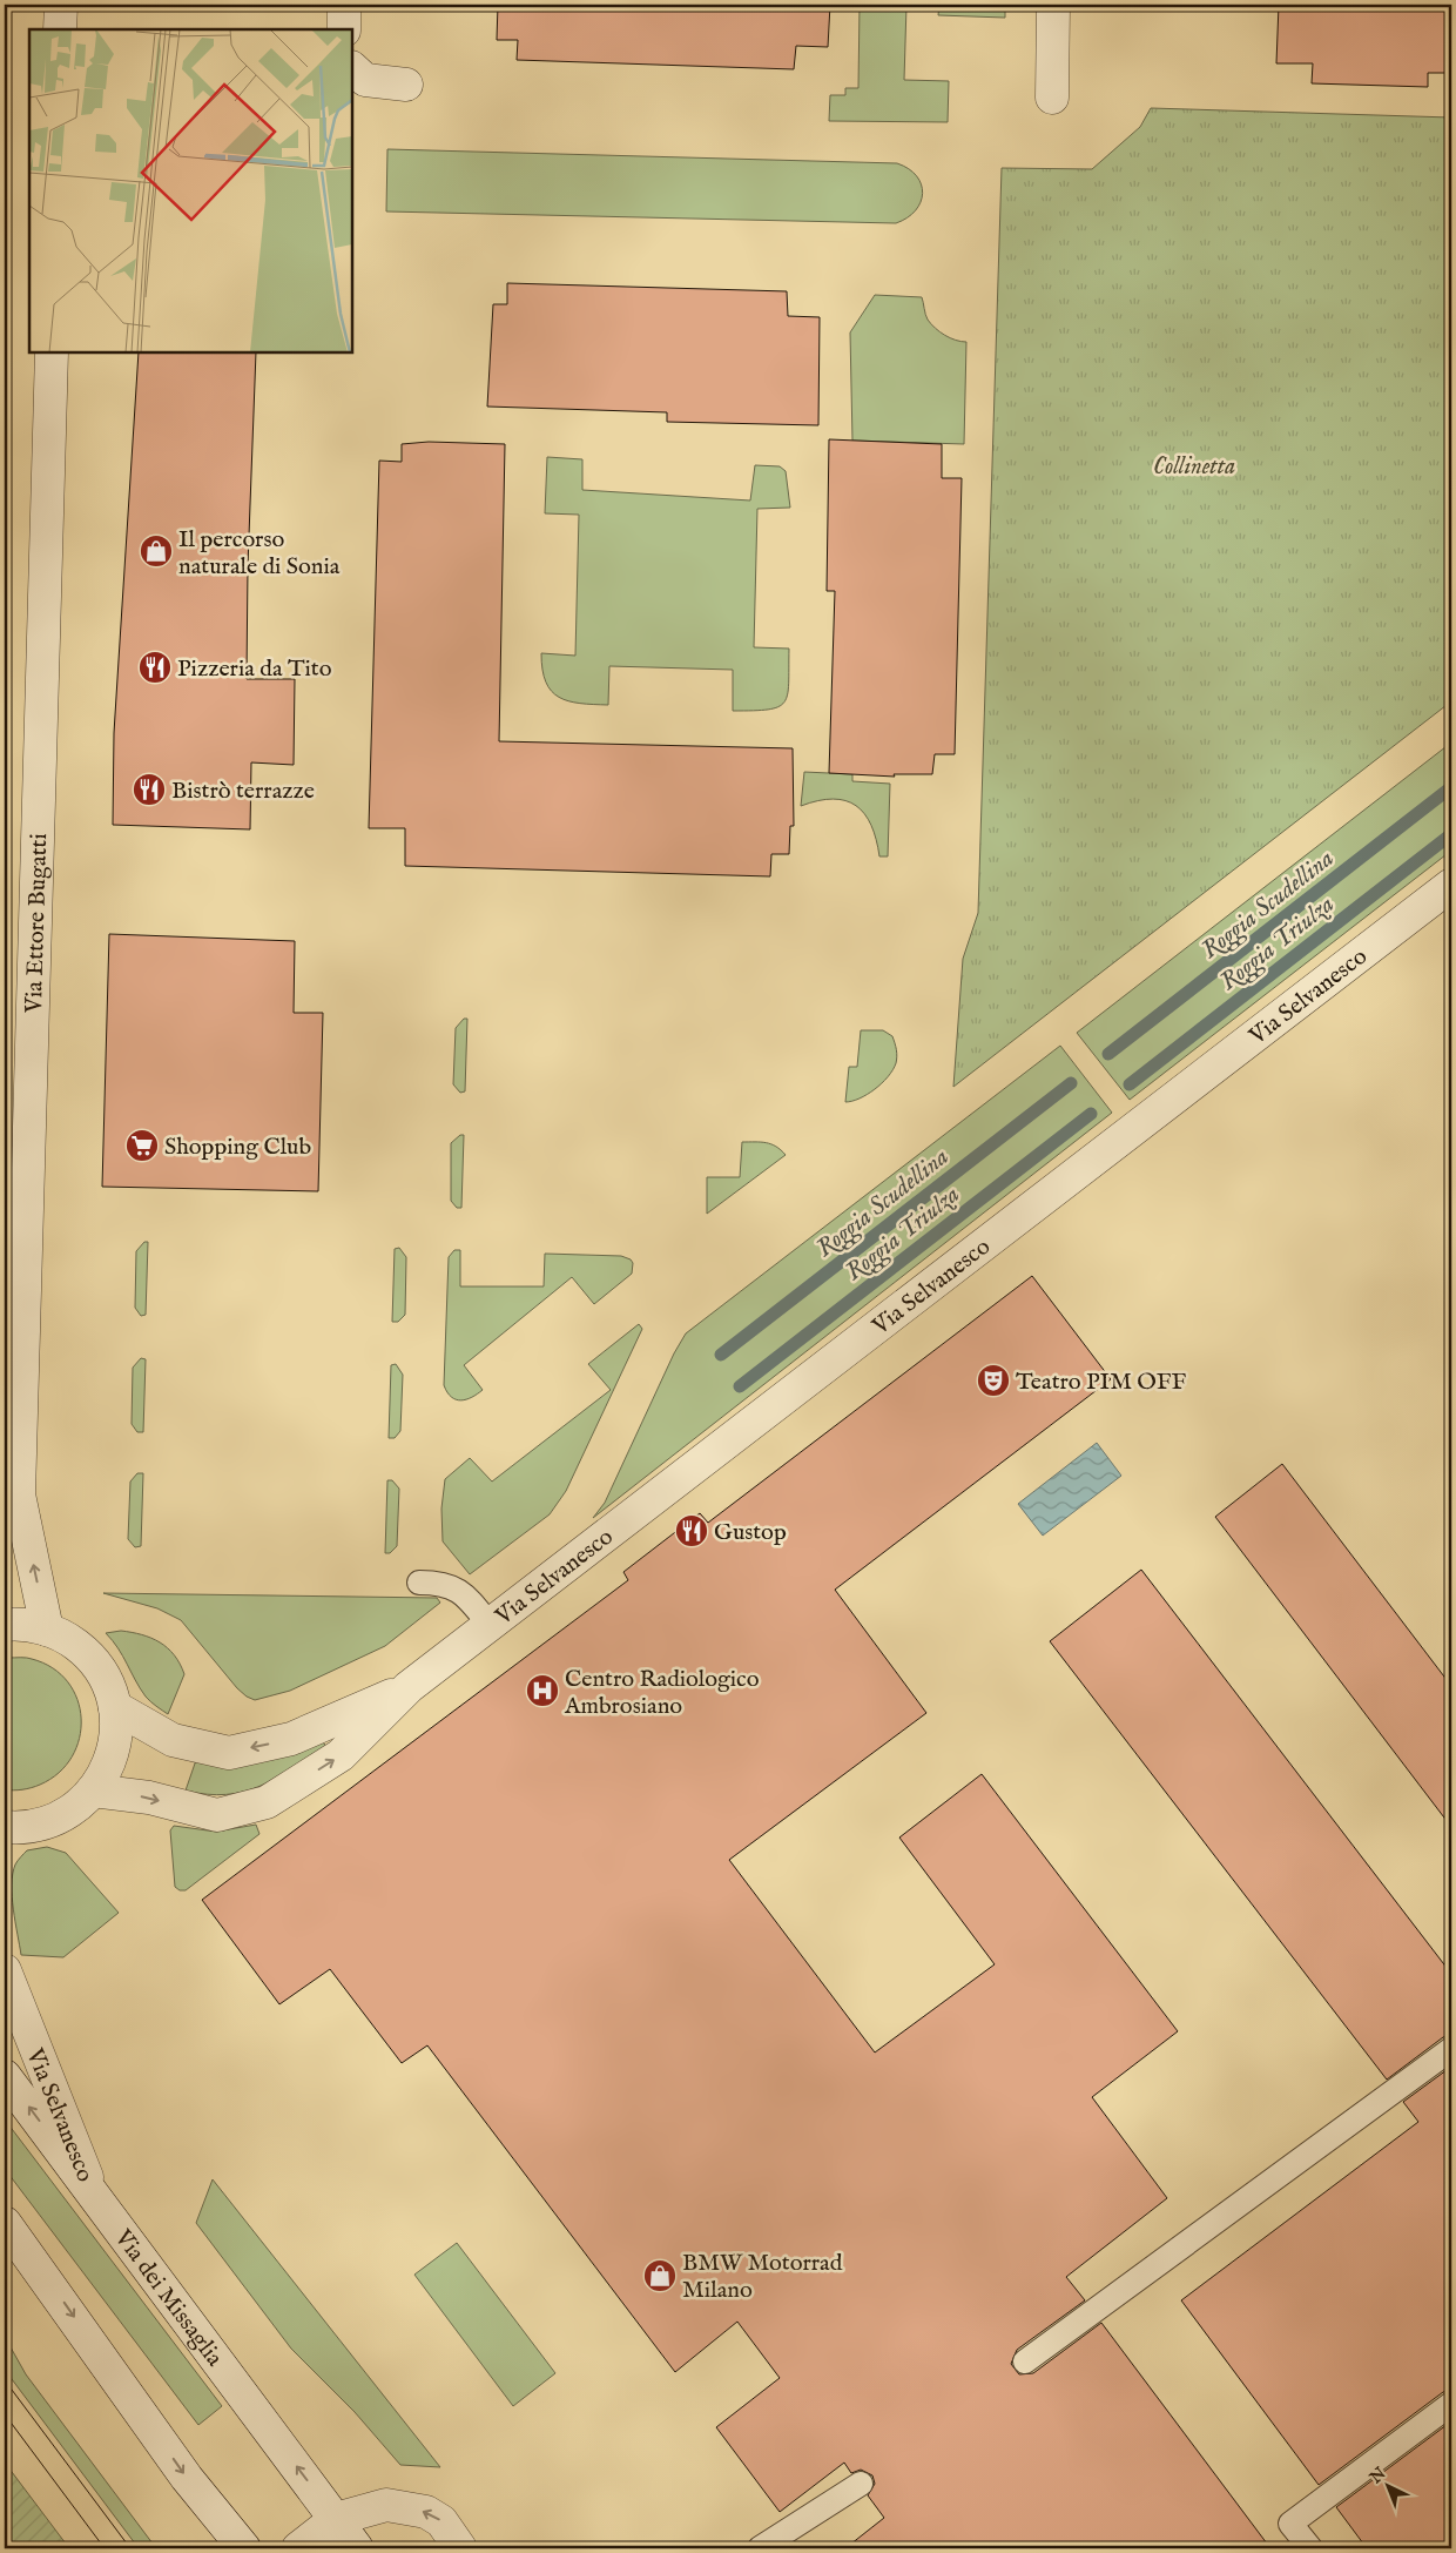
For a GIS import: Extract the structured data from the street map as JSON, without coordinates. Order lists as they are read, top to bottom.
{
  "streets": {
    "street": ["Via Ettore Bugatti", "Via Selvanesco", "Via dei Missaglia"]
  },
  "crossings": [
    ["Via Selvanesco", "Via dei Missaglia"]
  ],
  "water": ["Roggia Scudellina", "Roggia Triulza"],
  "parks": ["Collinetta"],
  "places": {
    "shop": ["Il percorso naturale di Sonia", "BMW Motorrad Milano"],
    "restaurant": ["Pizzeria da Tito", "Bistrò terrazze", "Gustop"],
    "supermarket": ["Shopping Club"],
    "theatre": ["Teatro PIM OFF"],
    "hospital": ["Centro Radiologico Ambrosiano"]
  },
  "north": "top left"
}
